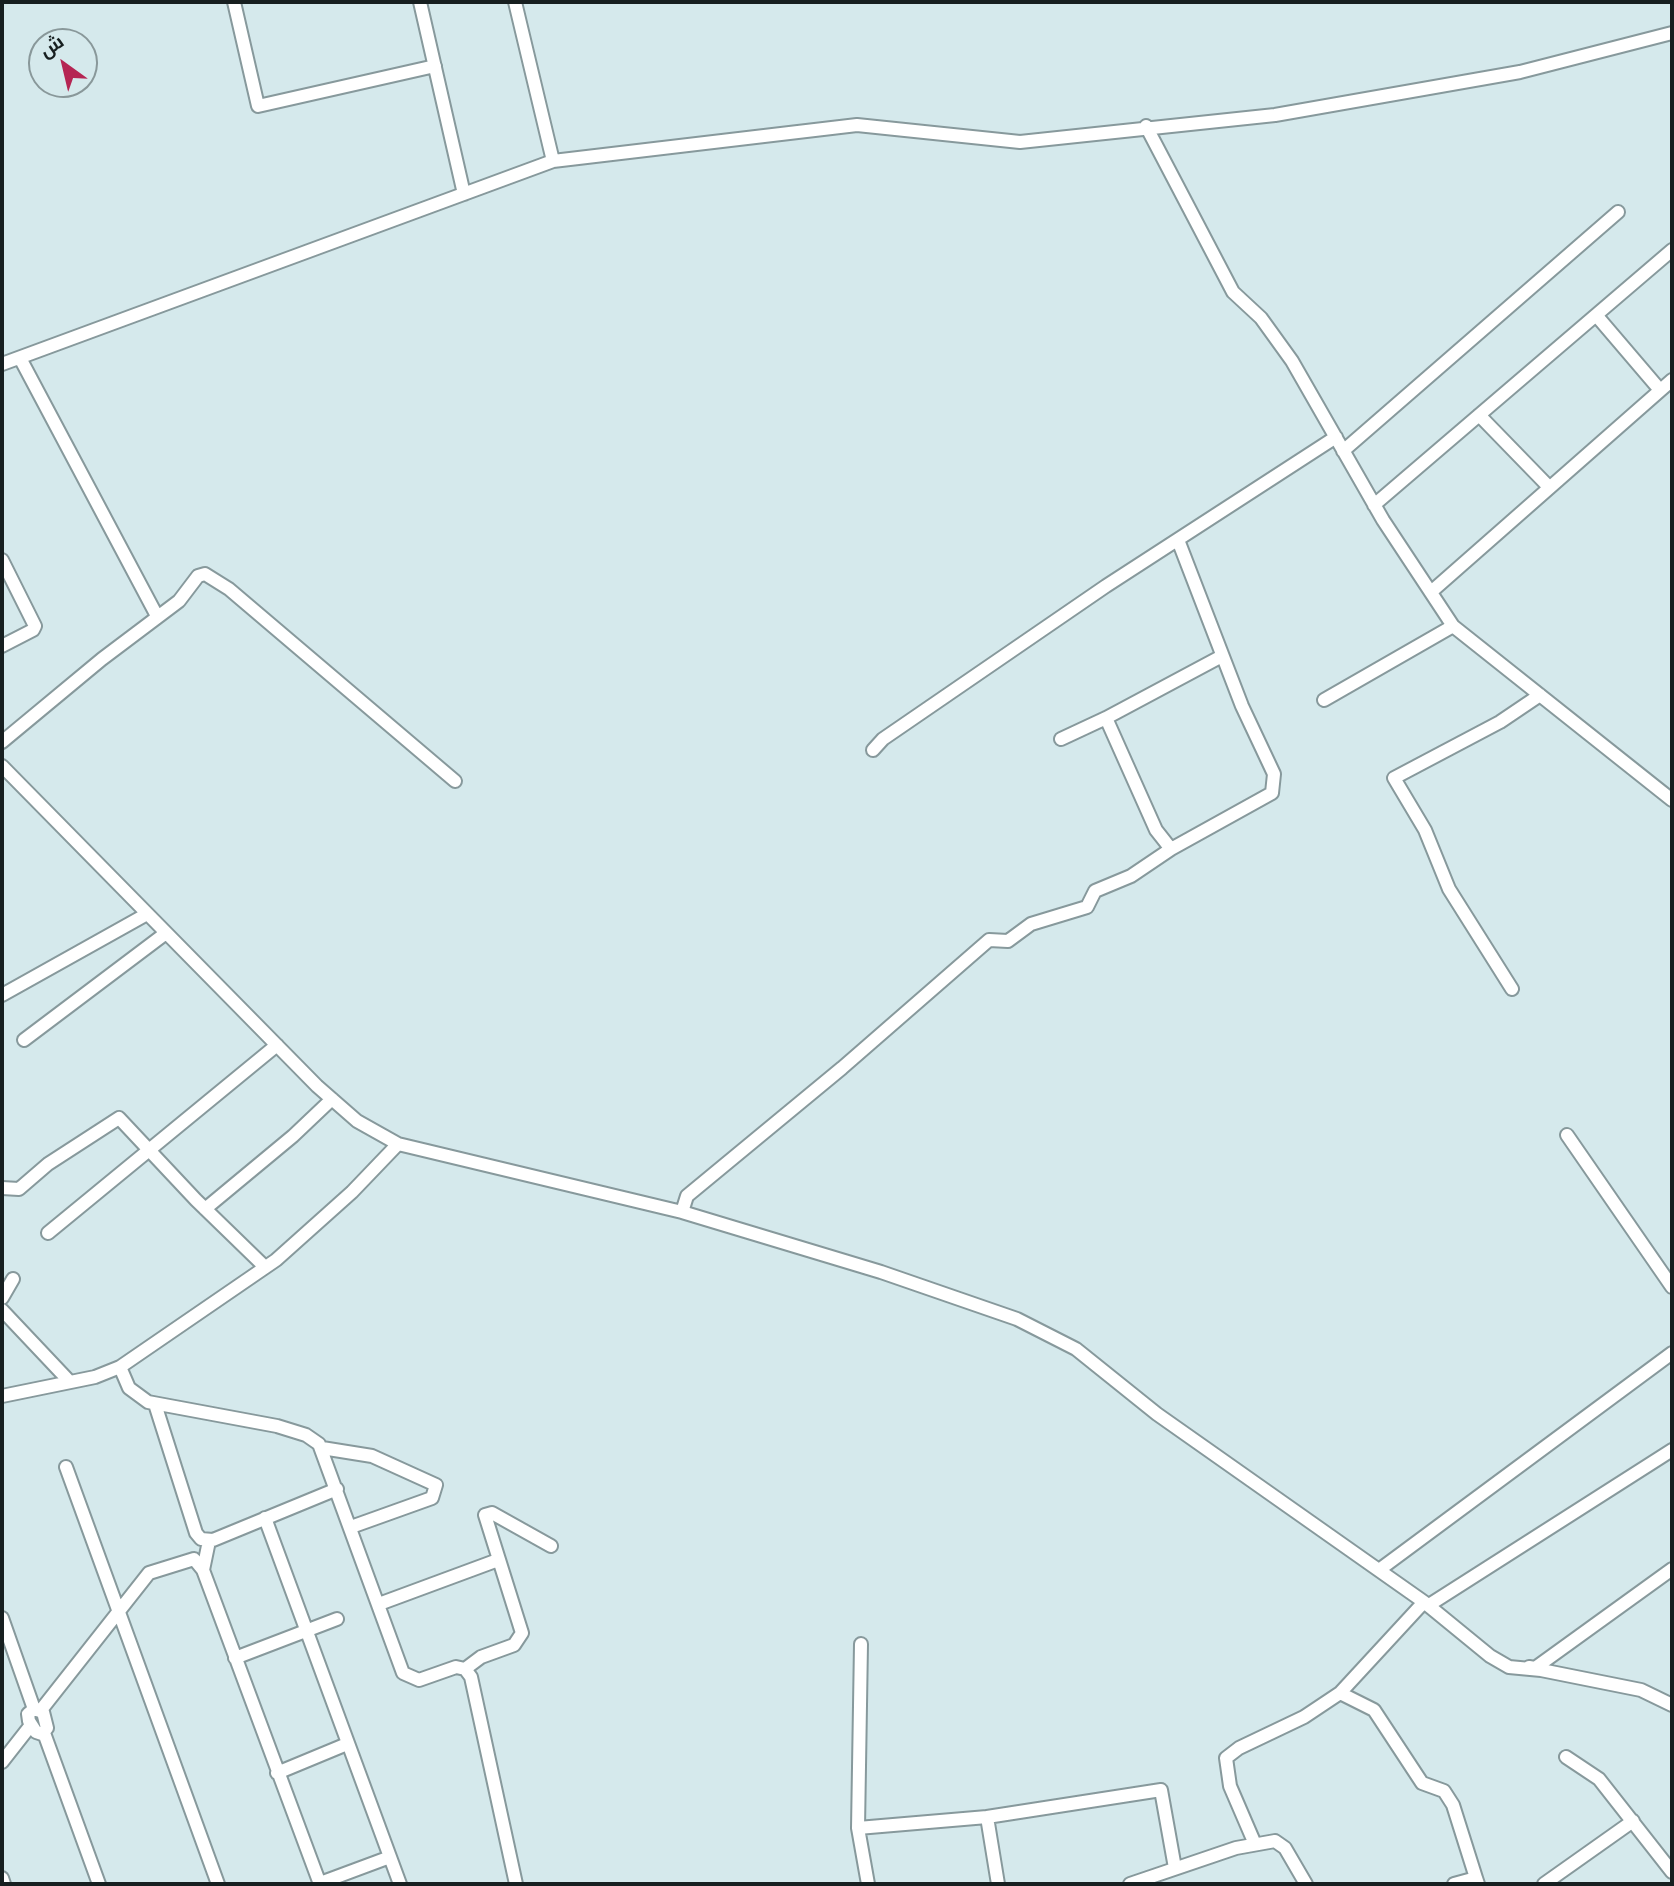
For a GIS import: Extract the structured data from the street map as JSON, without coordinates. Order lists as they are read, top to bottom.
{
  "north": "top left"
}
